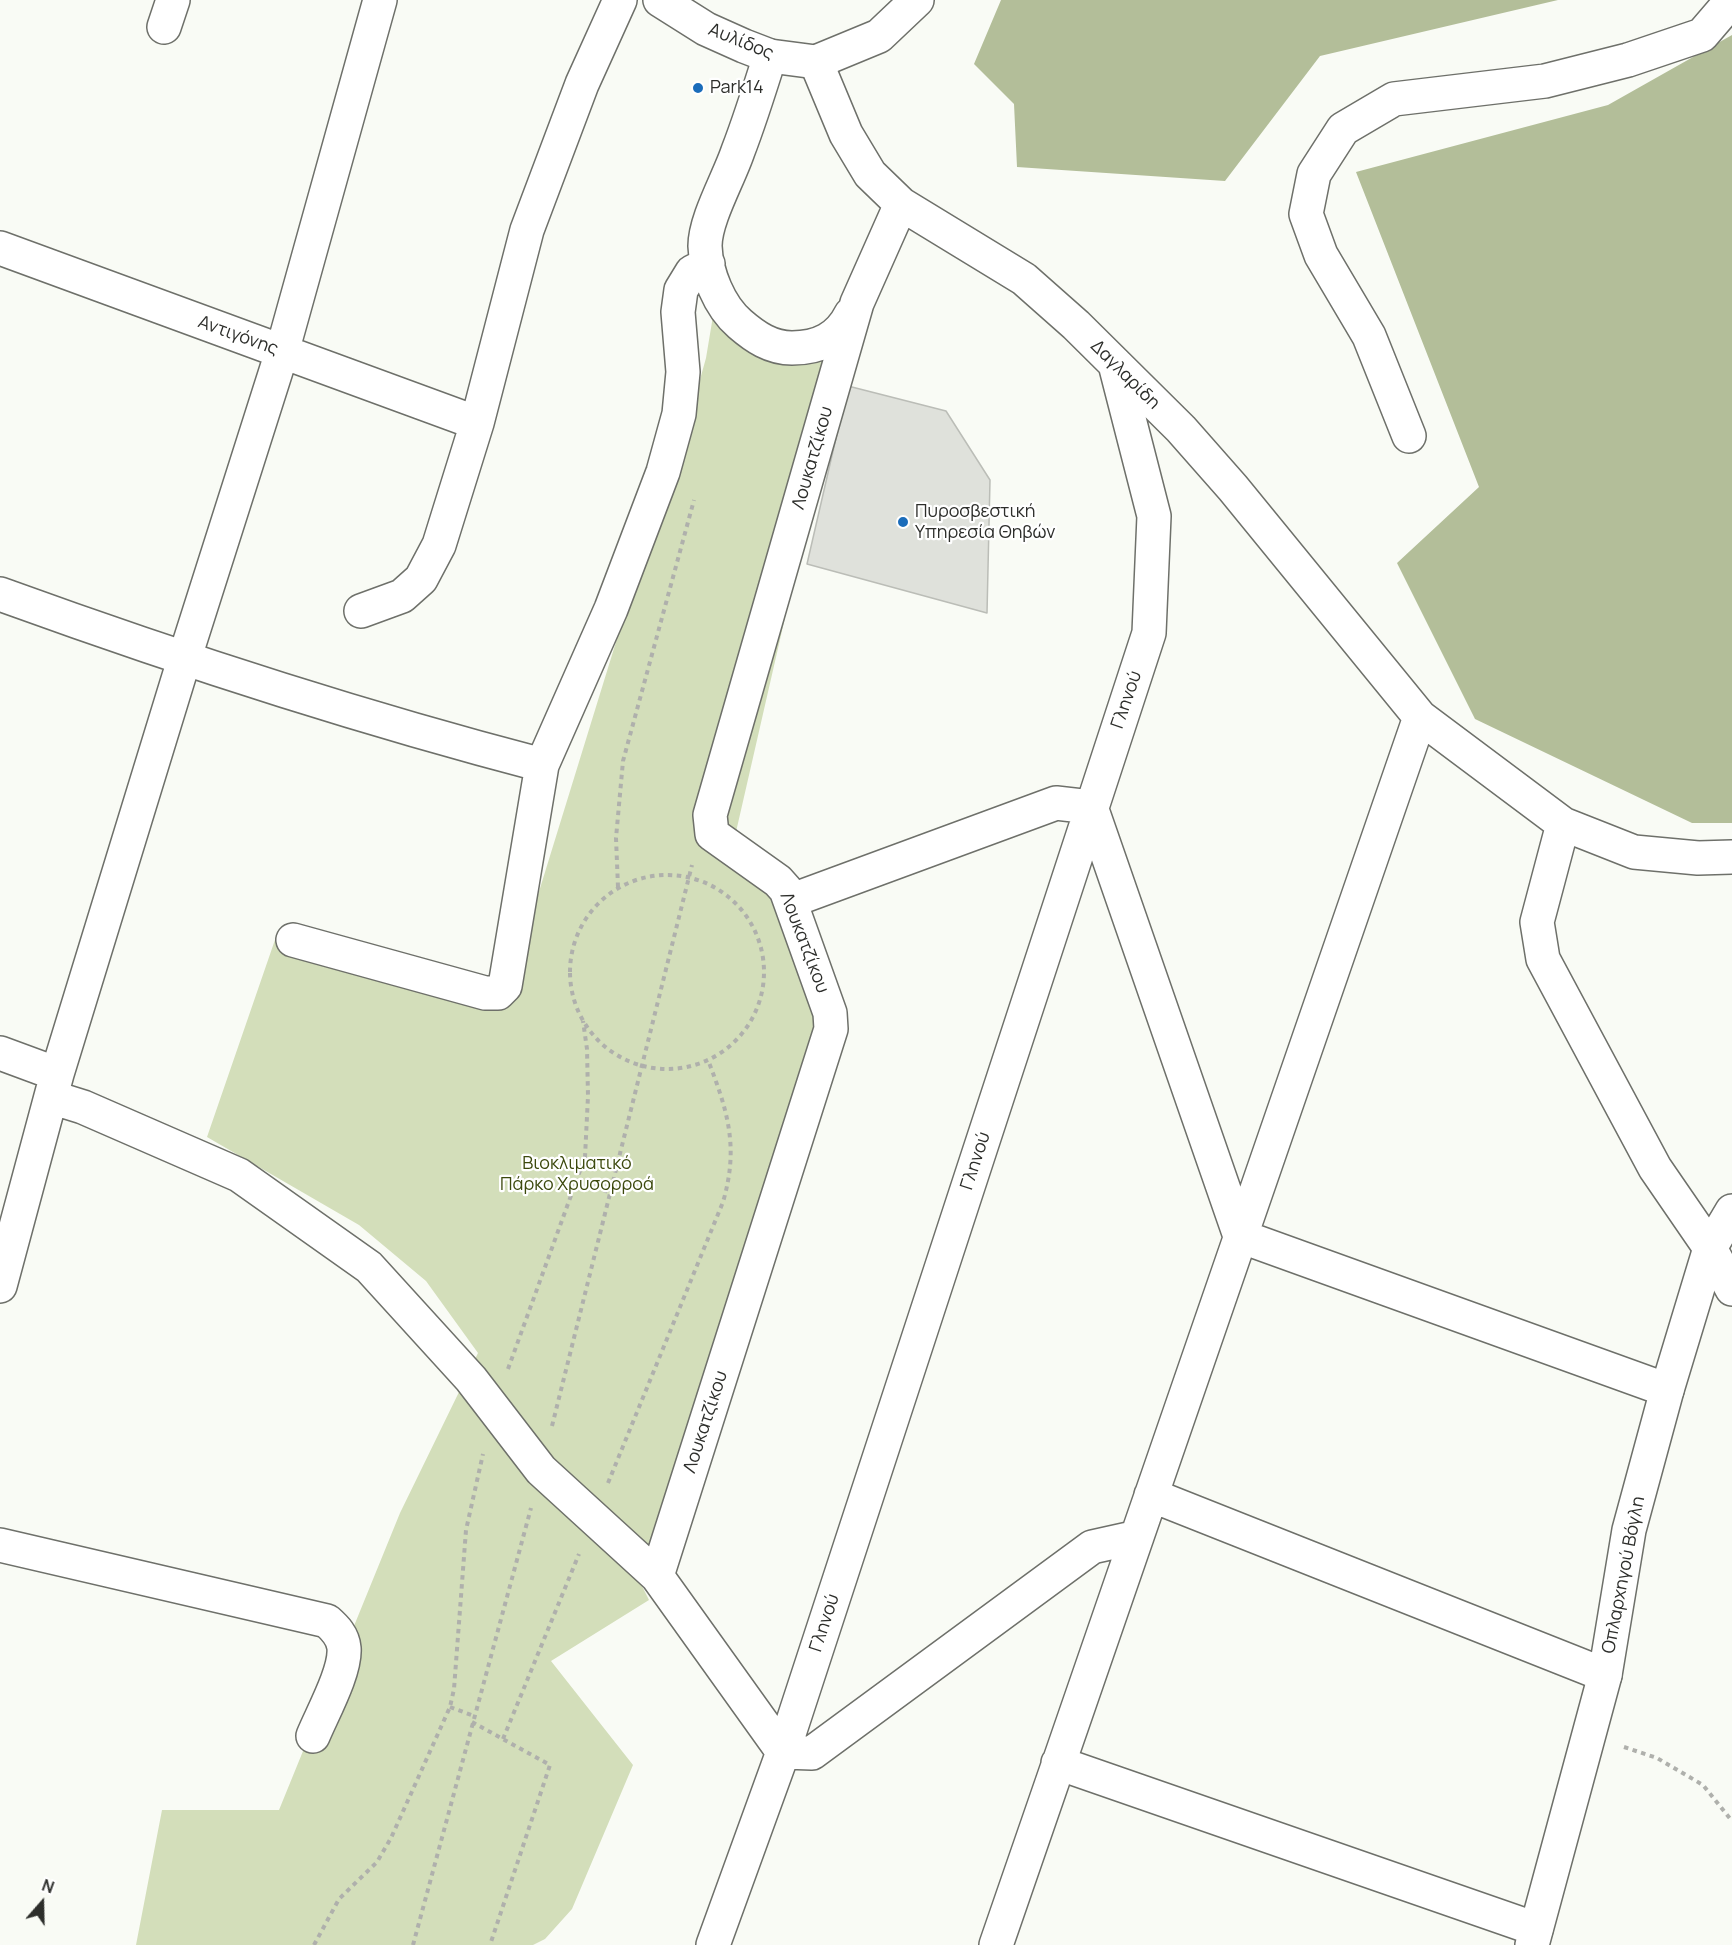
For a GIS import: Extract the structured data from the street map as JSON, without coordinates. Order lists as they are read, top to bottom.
{
  "streets": {
    "street": [
      "Αυλίδος",
      "Αντιγόνης",
      "Δαγλαρίδη",
      "Λουκατζίκου",
      "Γληνού",
      "Οπλαρχηγού Βόγλη"
    ]
  },
  "crossings": [
    ["Αυλίδος", "Δαγλαρίδη"],
    ["Δαγλαρίδη", "Λουκατζίκου"],
    ["Δαγλαρίδη", "Γληνού"]
  ],
  "parks": ["Βιοκλιματικό Πάρκο Χρυσορροά"],
  "places": ["Park14", "Πυροσβεστική Υπηρεσία Θηβών"],
  "north": "top"
}
